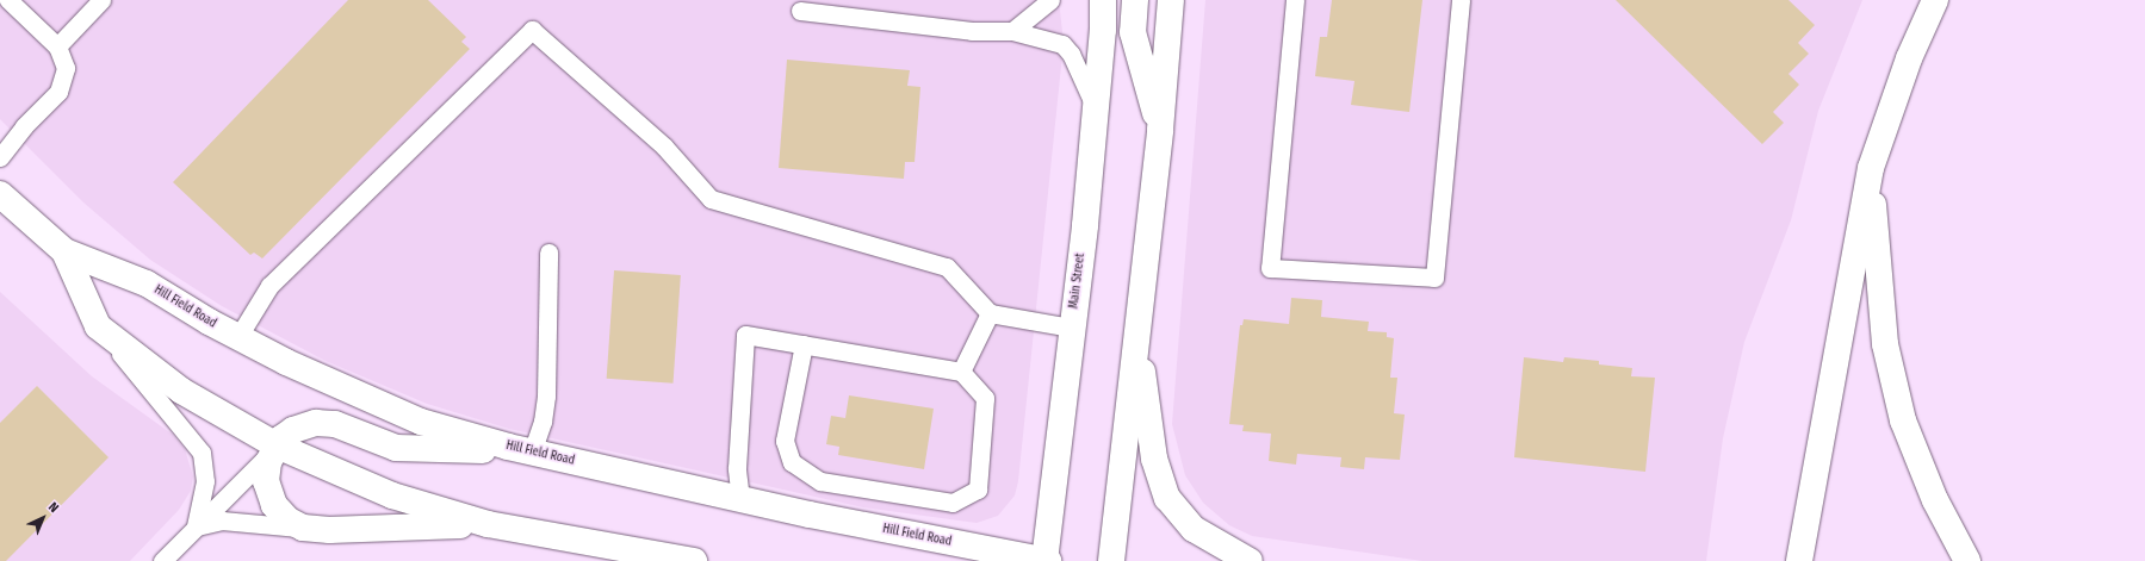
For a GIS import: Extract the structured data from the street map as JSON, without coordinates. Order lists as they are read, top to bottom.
{
  "streets": {
    "main road": ["Main Street", "Hill Field Road"]
  },
  "crossings": [
    ["Main Street", "Hill Field Road"]
  ],
  "north": "top right"
}
